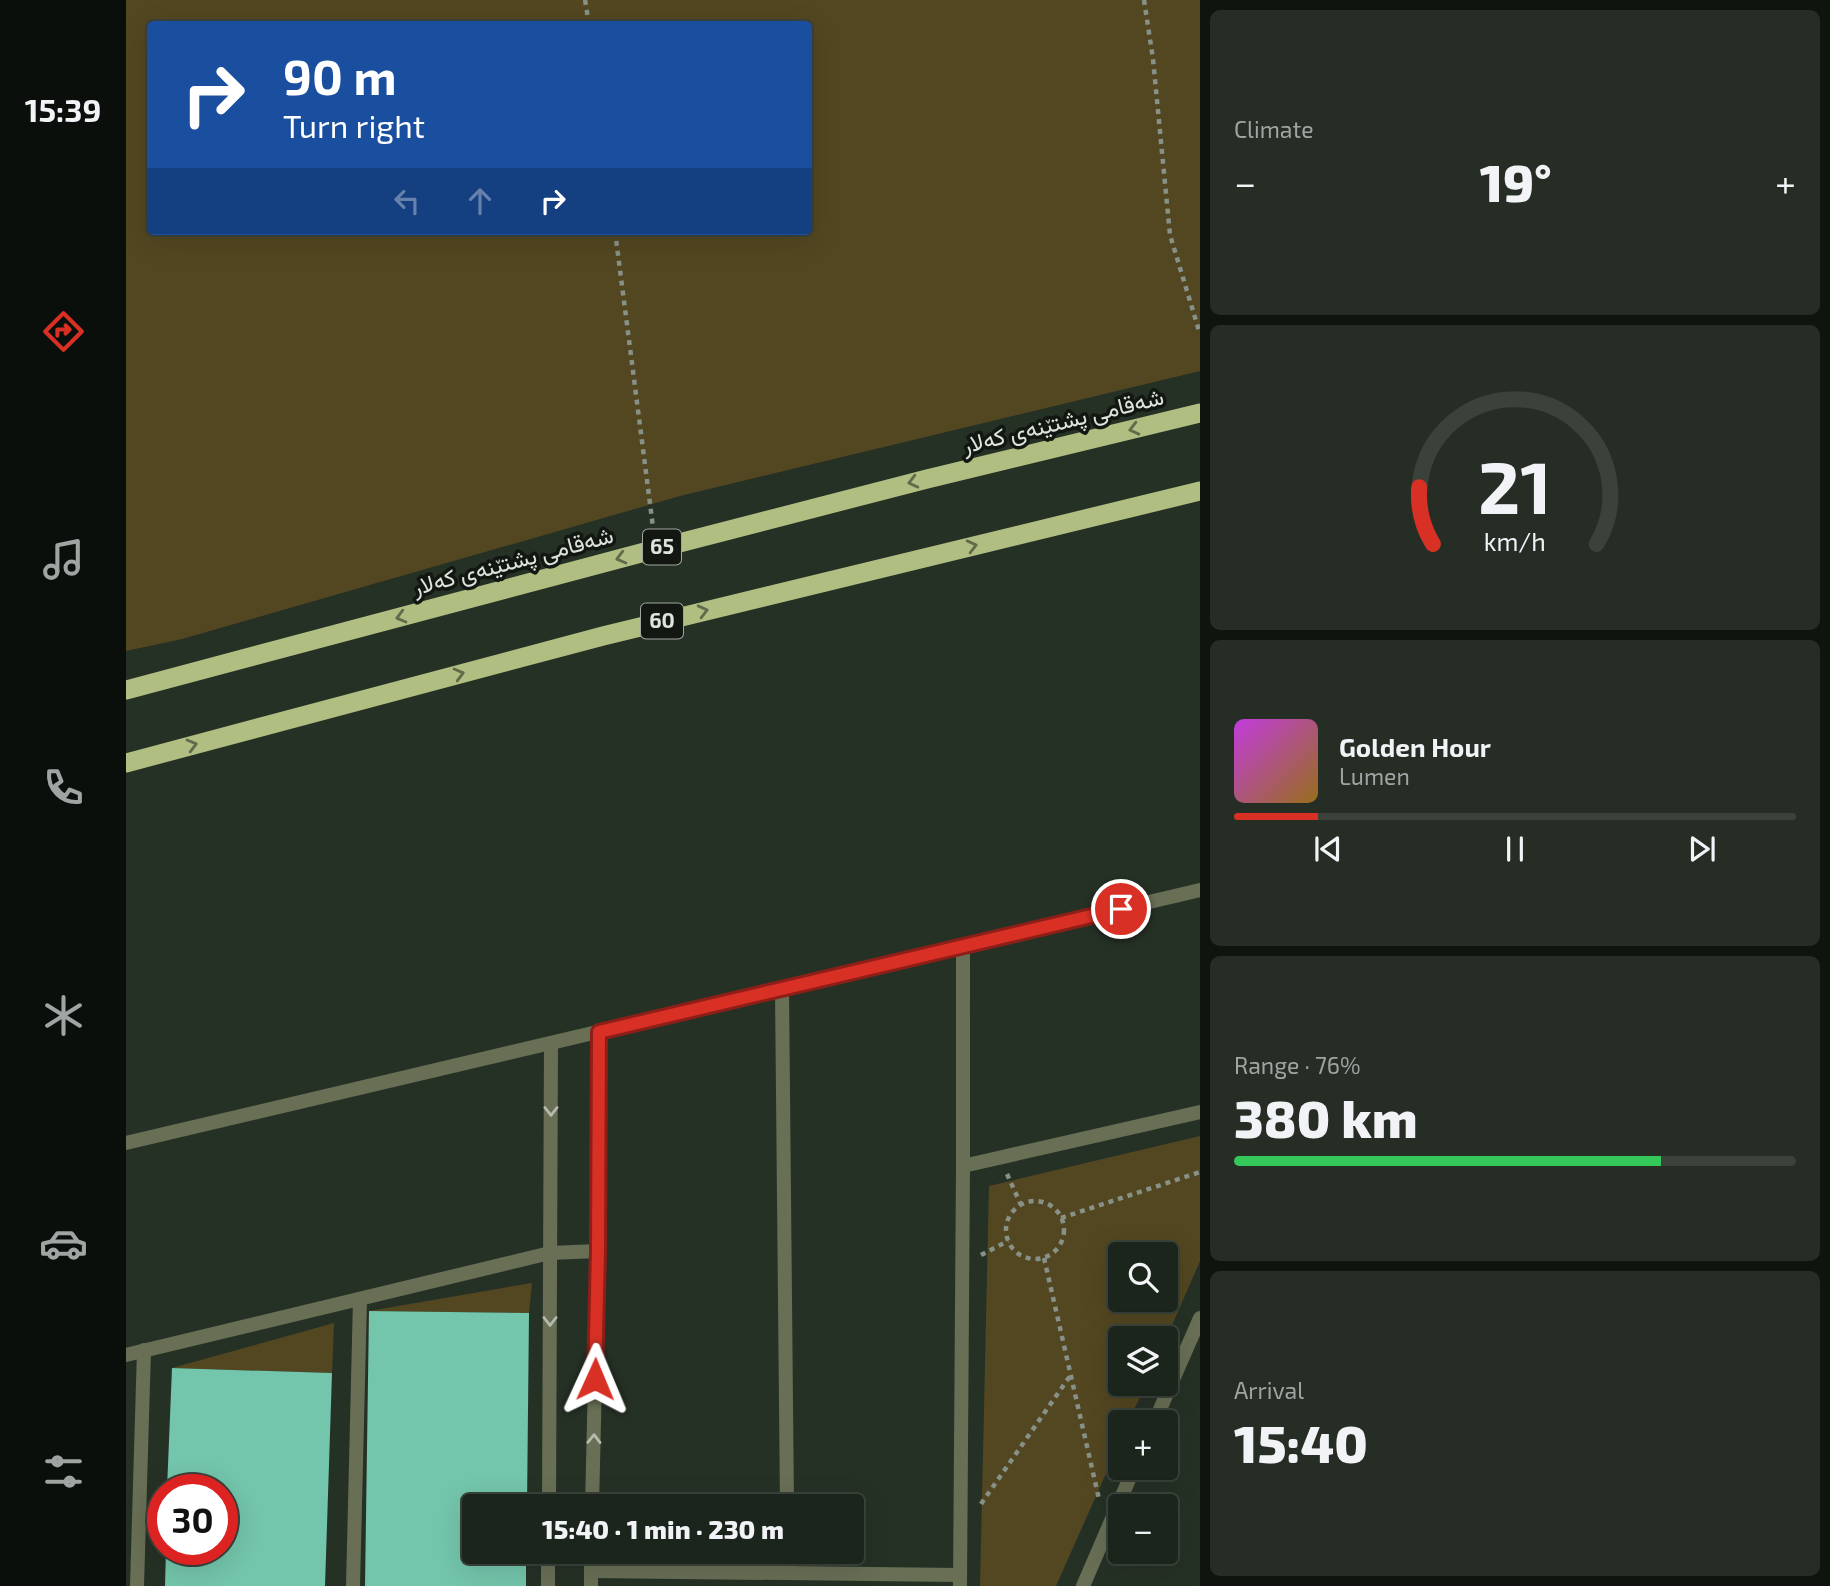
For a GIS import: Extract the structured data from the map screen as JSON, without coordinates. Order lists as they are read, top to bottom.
{
  "streets": {
    "highway": ["شەقامی پشتێنەی کەلار", "65", "60"]
  },
  "page": {
    "tabs": "15:39",
    "tile": [
      "Climate",
      ["Range · 76%", "380 km"],
      ["Arrival", "15:40"]
    ],
    "turn": ["90 m", "Turn right"],
    "heat": ["−", "19°", "+"],
    "song": ["Golden Hour", "Lumen"],
    "map_buttons": ["+", "−"],
    "limit": "30",
    "trip": "15:40 · 1 min · 230 m",
    "gauge": ["21", "km/h"]
  }
}
